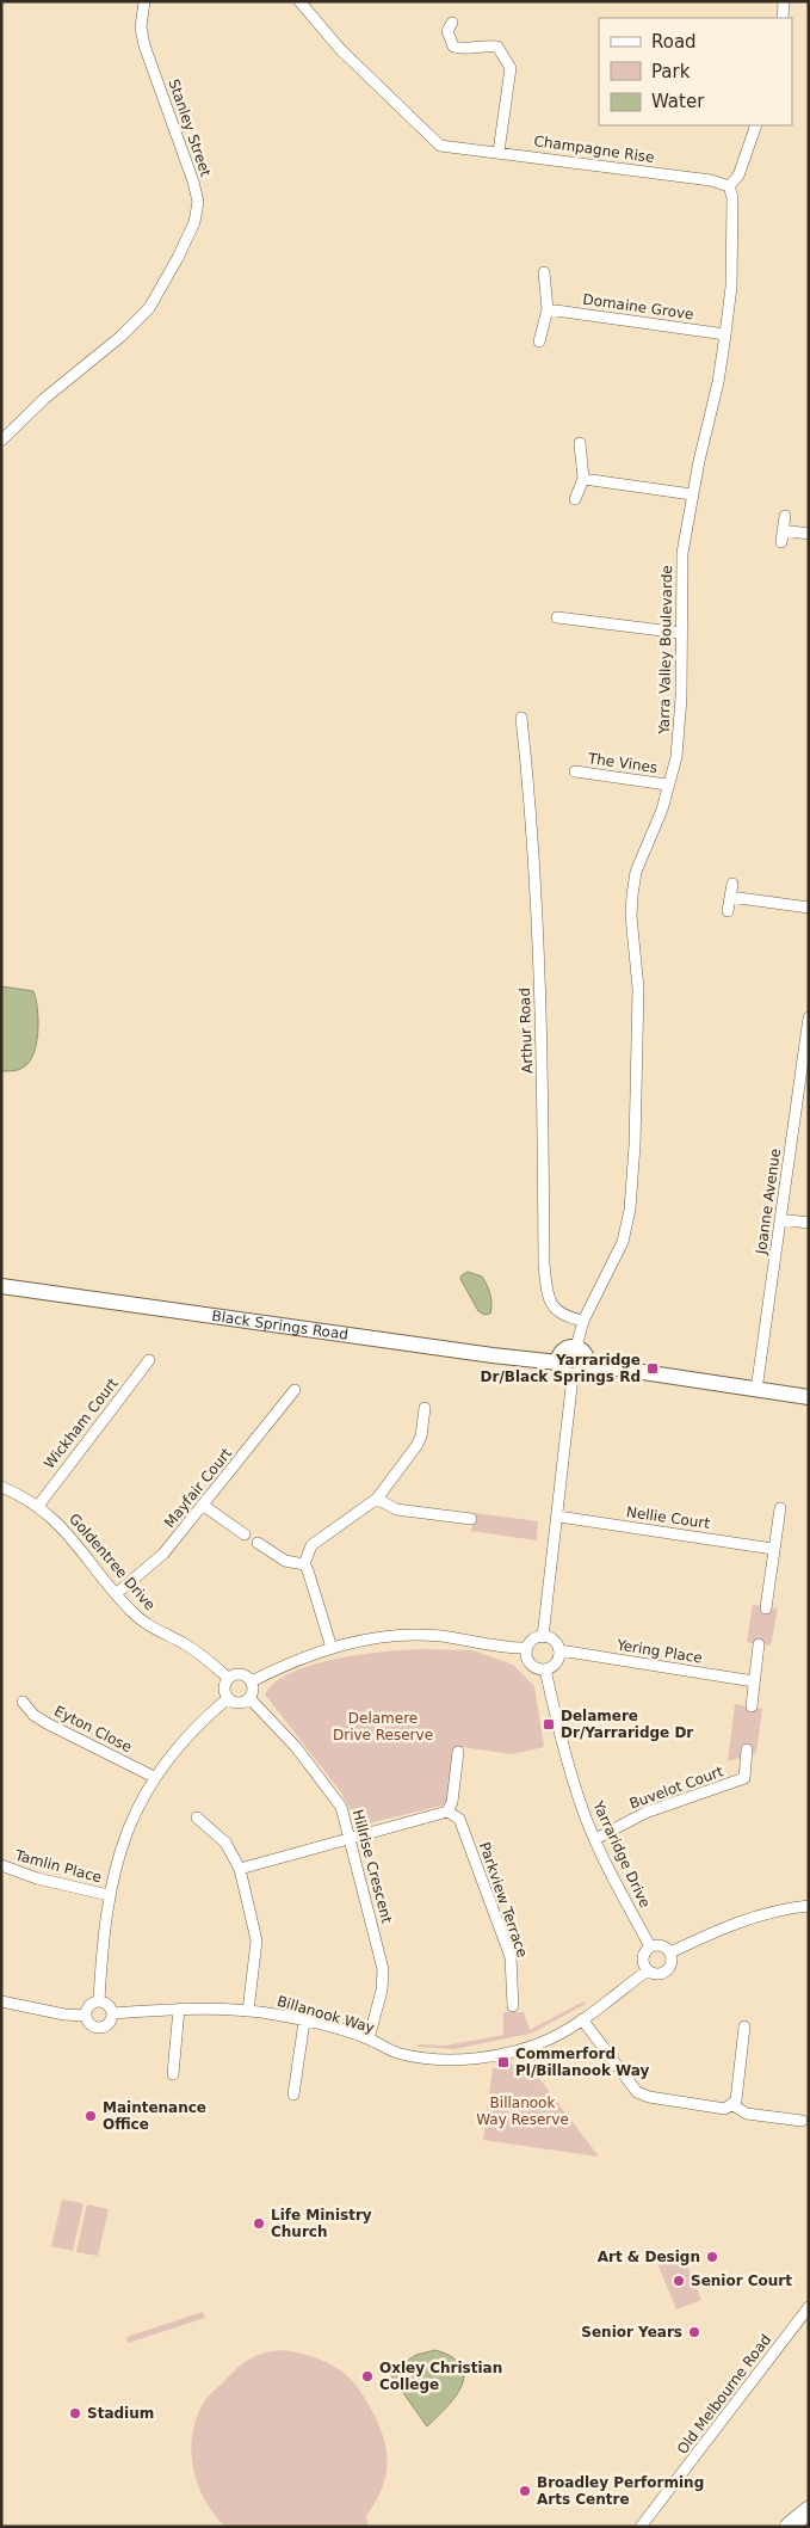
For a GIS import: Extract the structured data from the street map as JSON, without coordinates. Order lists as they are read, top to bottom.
{
  "streets": {
    "main road": ["Black Springs Road"],
    "street": [
      "Stanley Street",
      "Champagne Rise",
      "Domaine Grove",
      "Yarra Valley Boulevarde",
      "The Vines",
      "Arthur Road",
      "Joanne Avenue",
      "Wickham Court",
      "Mayfair Court",
      "Nellie Court",
      "Goldentree Drive",
      "Yering Place",
      "Eyton Close",
      "Buvelot Court",
      "Yarraridge Drive",
      "Tamlin Place",
      "Hillrise Crescent",
      "Parkview Terrace",
      "Billanook Way",
      "Old Melbourne Road"
    ]
  },
  "crossings": [
    ["Champagne Rise", "Yarra Valley Boulevarde"],
    ["Domaine Grove", "Yarra Valley Boulevarde"],
    ["Yarra Valley Boulevarde", "The Vines"],
    ["Yarra Valley Boulevarde", "Arthur Road"],
    ["Yarra Valley Boulevarde", "Black Springs Road"],
    ["Wickham Court", "Goldentree Drive"],
    ["Mayfair Court", "Goldentree Drive"],
    ["Goldentree Drive", "Hillrise Crescent"],
    ["Yering Place", "Yarraridge Drive"],
    ["Buvelot Court", "Yarraridge Drive"],
    ["Yarraridge Drive", "Billanook Way"],
    ["Hillrise Crescent", "Billanook Way"]
  ],
  "parks": ["Delamere Drive Reserve", "Billanook Way Reserve"],
  "places": {
    "transit": ["Yarraridge Dr/Black Springs Rd", "Delamere Dr/Yarraridge Dr", "Commerford Pl/Billanook Way"],
    "other": [
      "Maintenance Office",
      "Life Ministry Church",
      "Art & Design",
      "Senior Court",
      "Senior Years",
      "Oxley Christian College",
      "Stadium",
      "Broadley Performing Arts Centre"
    ]
  },
  "legend": ["Road", "Park", "Water"]
}
